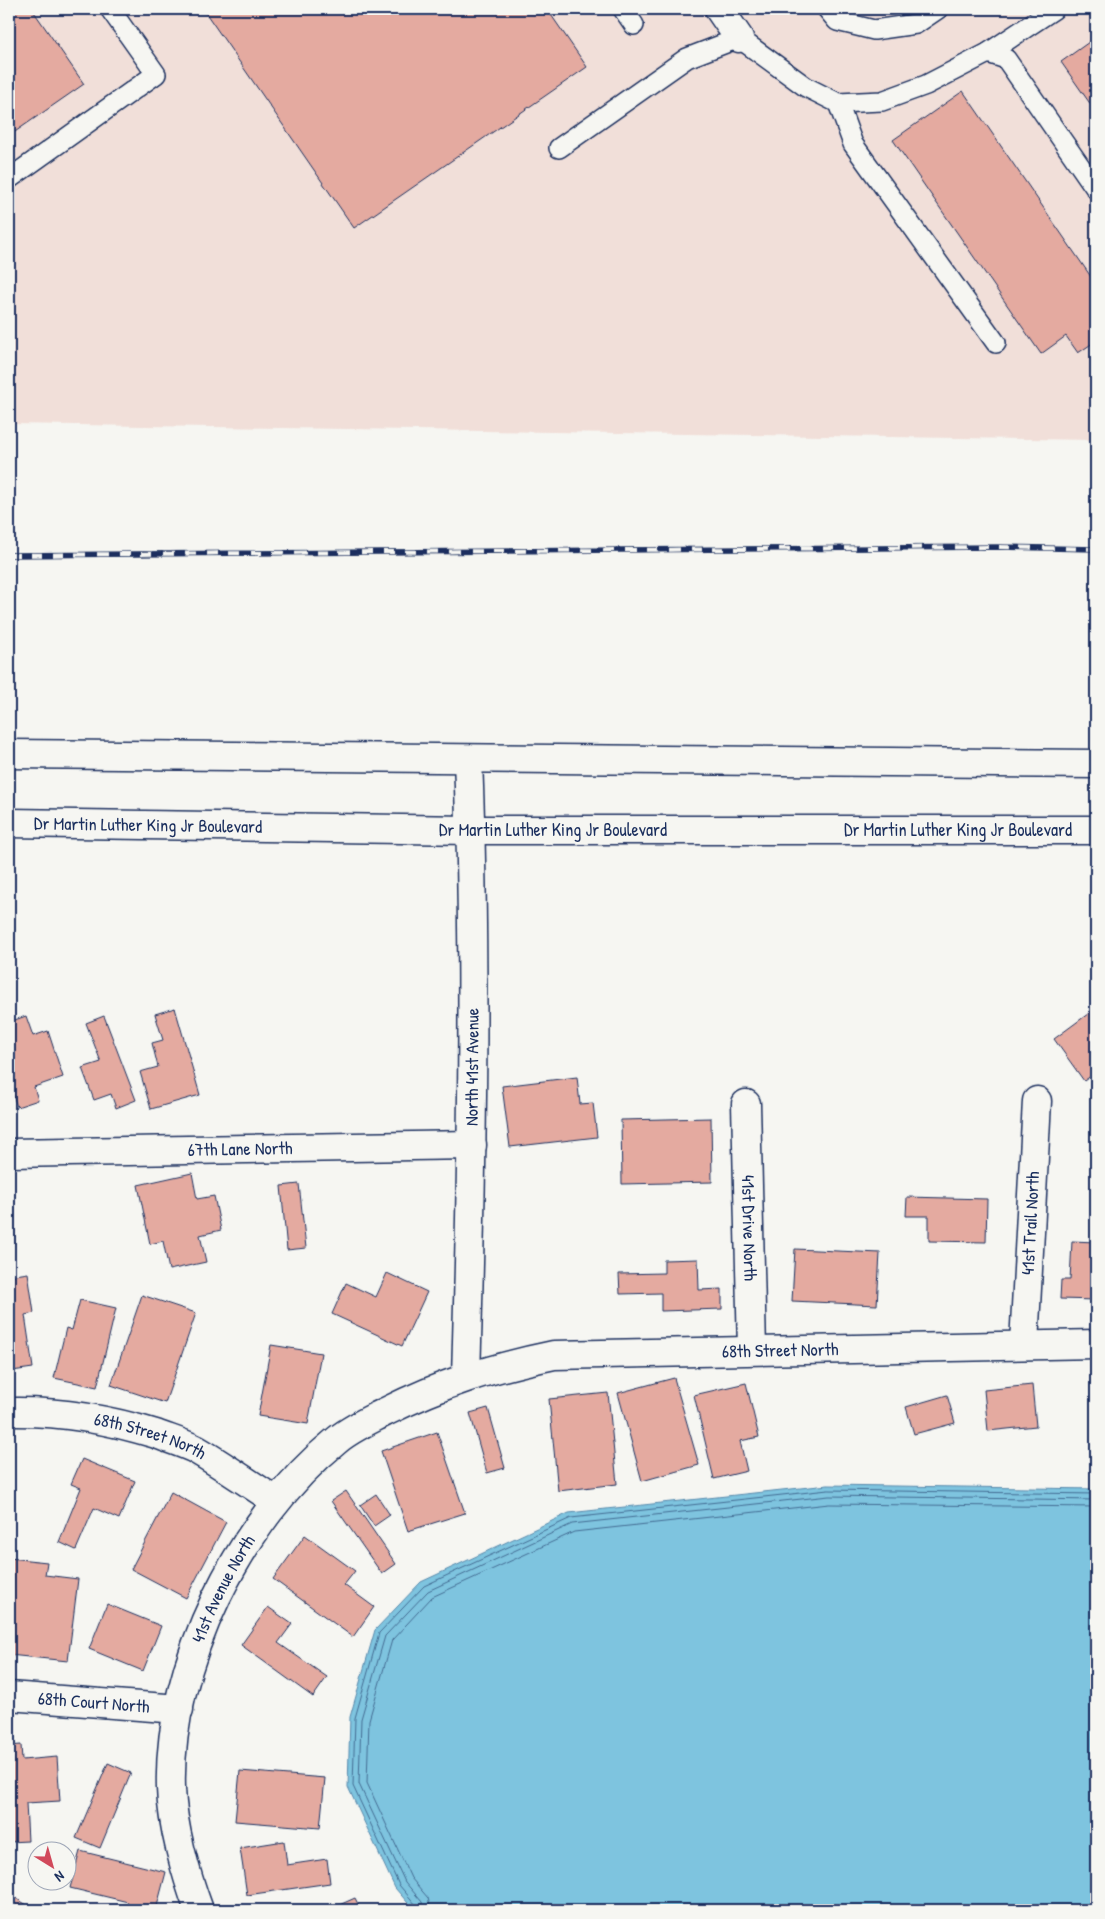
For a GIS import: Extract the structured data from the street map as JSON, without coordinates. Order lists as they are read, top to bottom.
{
  "streets": {
    "street": [
      "Dr Martin Luther King Jr Boulevard",
      "North 41st Avenue",
      "67th Lane North",
      "41st Trail North",
      "41st Drive North",
      "68th Street North",
      "41st Avenue North",
      "68th Court North"
    ]
  },
  "crossings": [
    ["Dr Martin Luther King Jr Boulevard", "North 41st Avenue"],
    ["North 41st Avenue", "67th Lane North"],
    ["North 41st Avenue", "68th Street North"],
    ["North 41st Avenue", "41st Avenue North"],
    ["41st Trail North", "68th Street North"],
    ["41st Drive North", "68th Street North"],
    ["68th Street North", "41st Avenue North"],
    ["41st Avenue North", "68th Court North"]
  ],
  "north": "bottom right"
}
